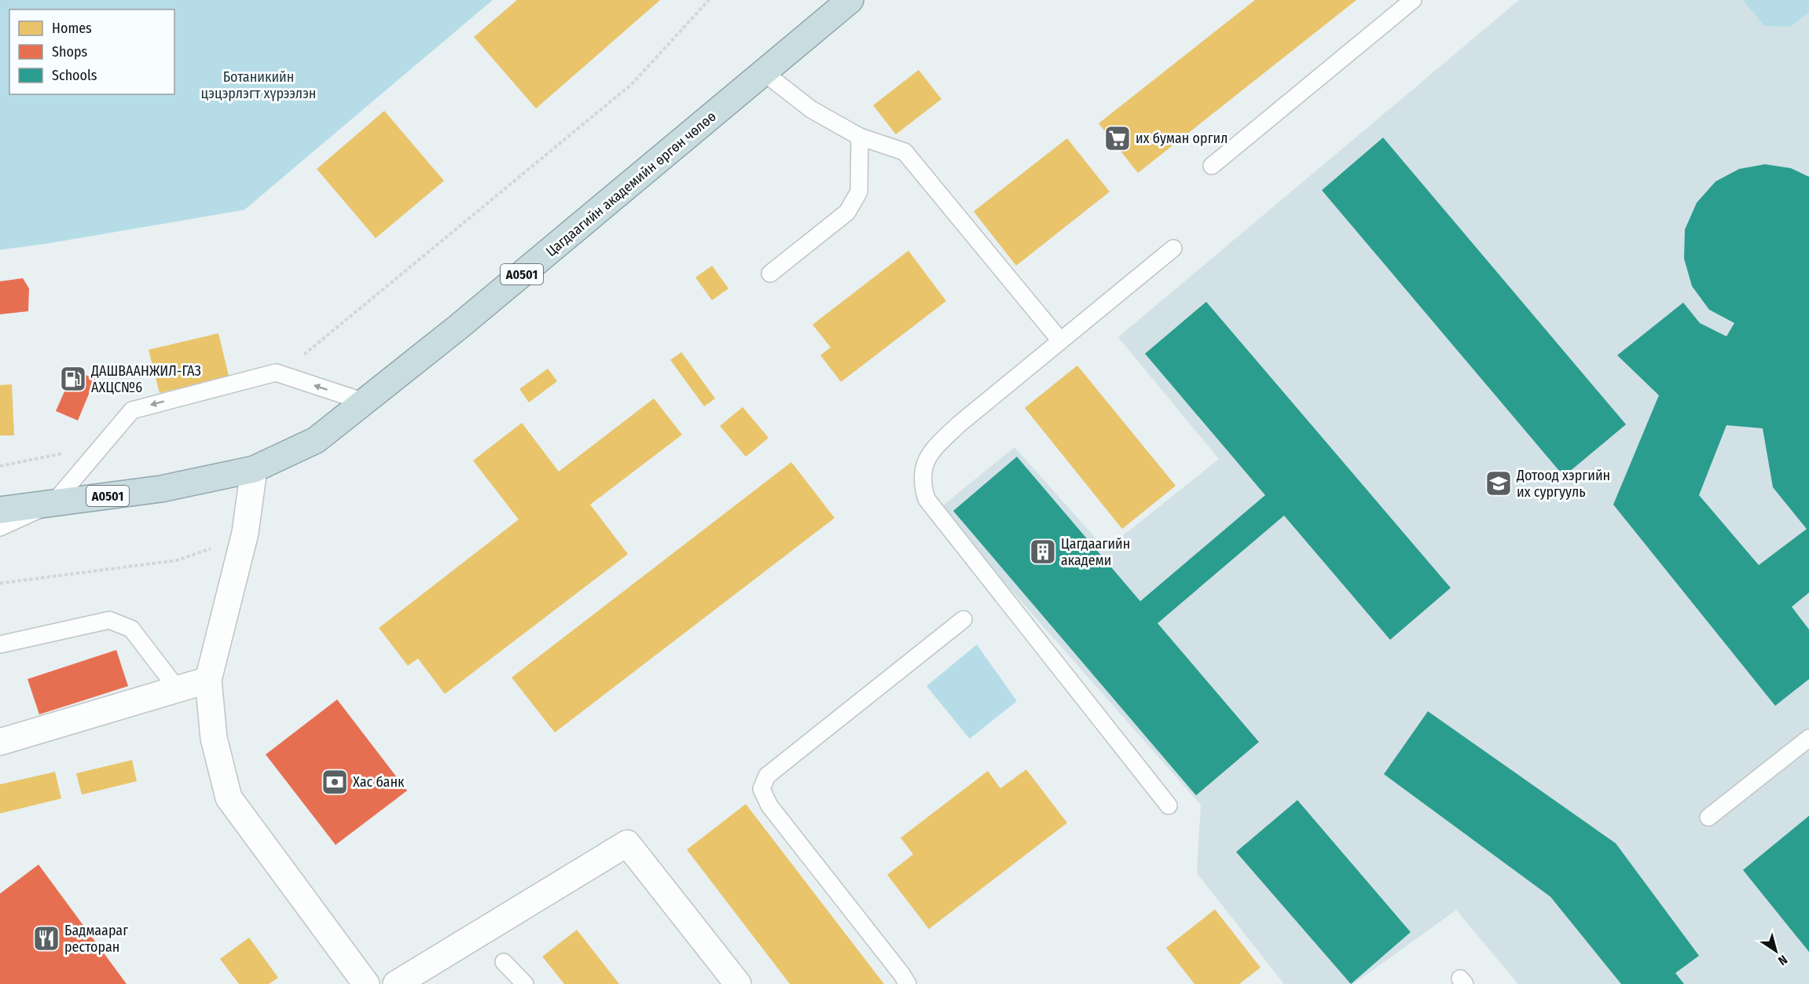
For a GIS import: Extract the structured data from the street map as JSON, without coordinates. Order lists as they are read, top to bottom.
{
  "streets": {
    "highway": ["Цагдаагийн академийн өргөн чөлөө", "A0501"]
  },
  "crossings": [
    ["Цагдаагийн академийн өргөн чөлөө", "A0501"]
  ],
  "parks": ["Ботаникийн цэцэрлэгт хүрээлэн"],
  "places": {
    "supermarket": ["их буман оргил"],
    "fuel station": ["ДАШВААНЖИЛ-ГАЗ АХЦС№6"],
    "school or university": ["Дотоод хэргийн их сургууль"],
    "building": ["Цагдаагийн академи"],
    "bank": ["Хас банк"],
    "restaurant": ["Бадмаараг ресторан"]
  },
  "legend": ["Homes", "Shops", "Schools"],
  "north": "bottom right"
}
